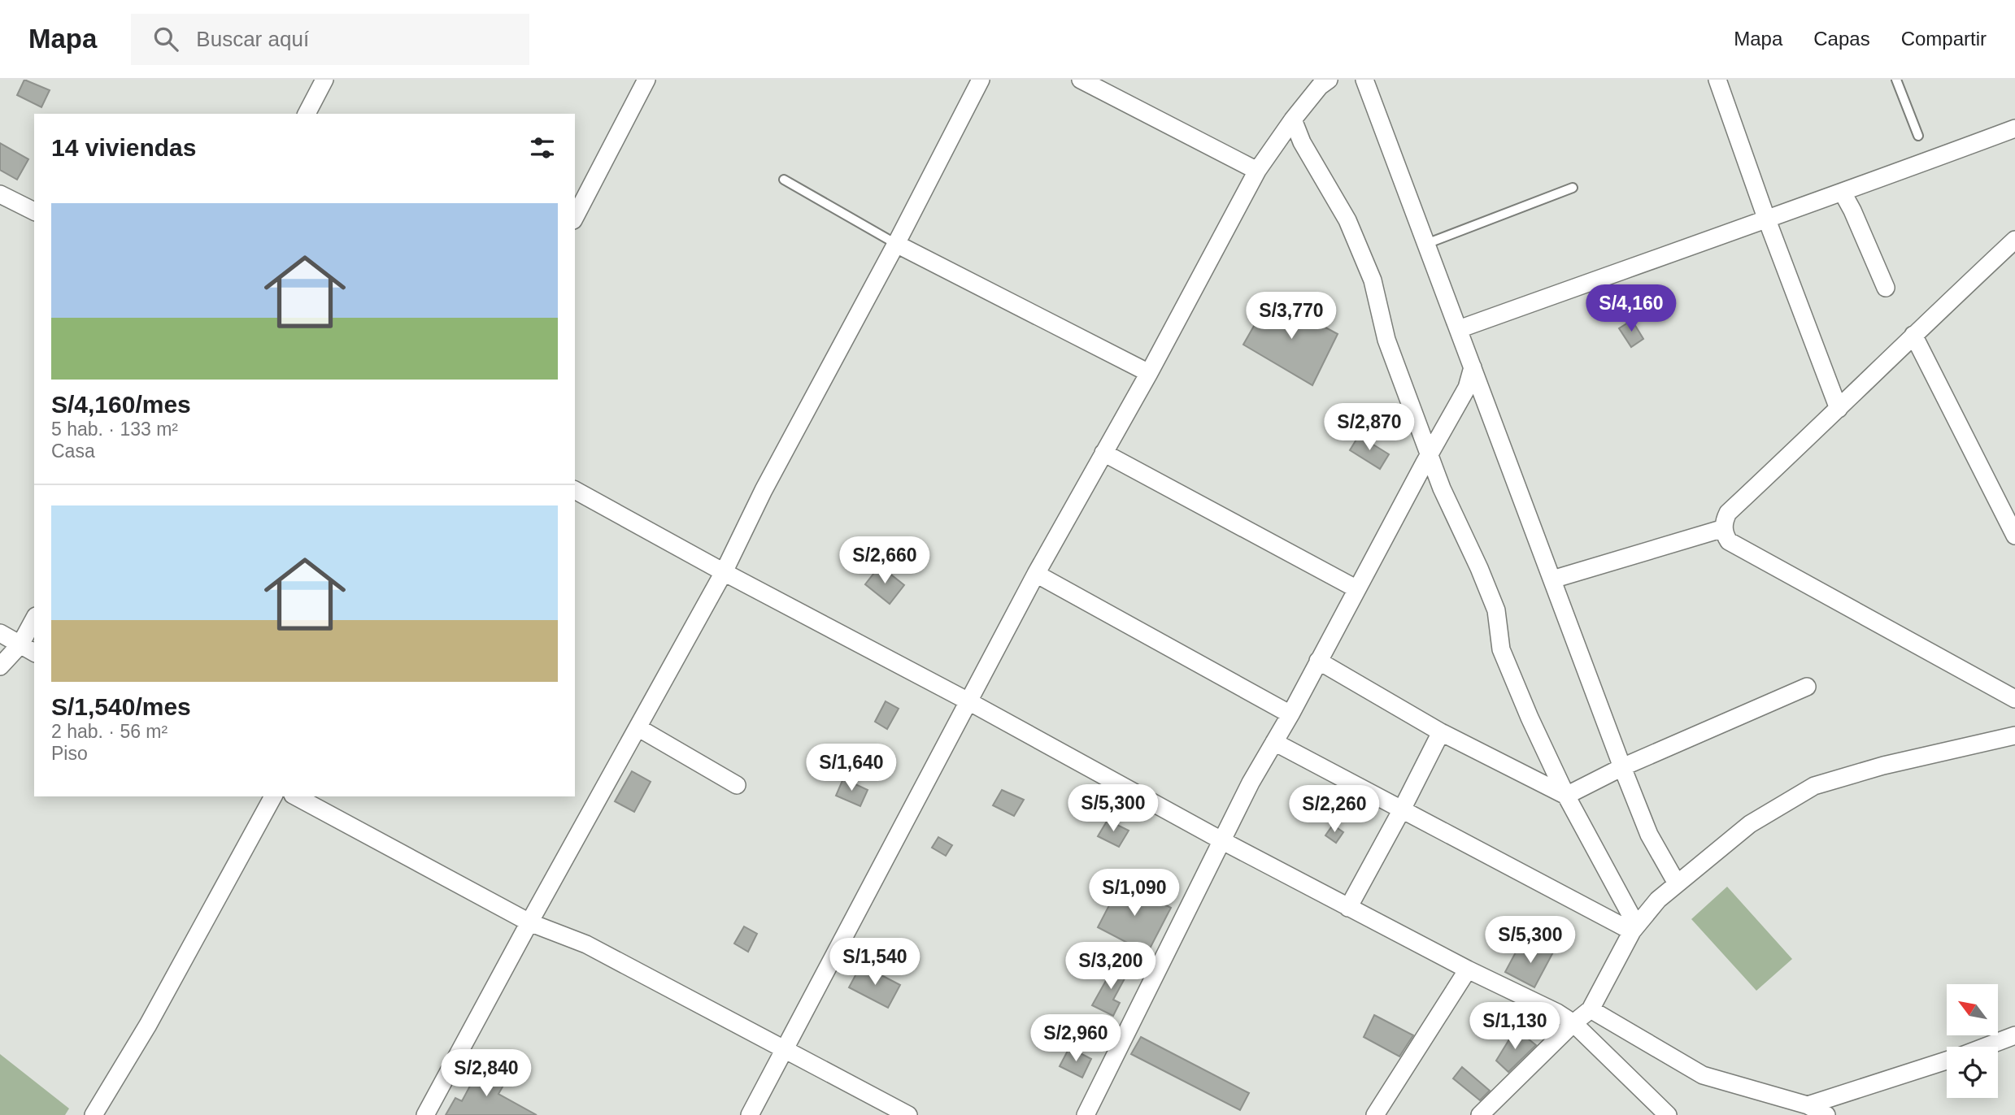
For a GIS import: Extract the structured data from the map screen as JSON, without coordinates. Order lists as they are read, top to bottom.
{
  "north": "top left",
  "page": {
    "header": "Mapa",
    "search": "Buscar aquí",
    "nav": ["Mapa", "Capas", "Compartir"],
    "heading": "14 viviendas",
    "list": [
      {
        "name": "S/4,160/mes",
        "note": "5 hab. · 133 m² · Casa"
      },
      {
        "name": "S/1,540/mes",
        "note": "2 hab. · 56 m² · Piso"
      }
    ],
    "price": [
      "S/4,160",
      "S/3,770",
      "S/2,870",
      "S/2,660",
      "S/1,640",
      "S/5,300",
      "S/2,260",
      "S/1,090",
      "S/5,300",
      "S/1,540",
      "S/3,200",
      "S/1,130",
      "S/2,960",
      "S/2,840"
    ]
  }
}
